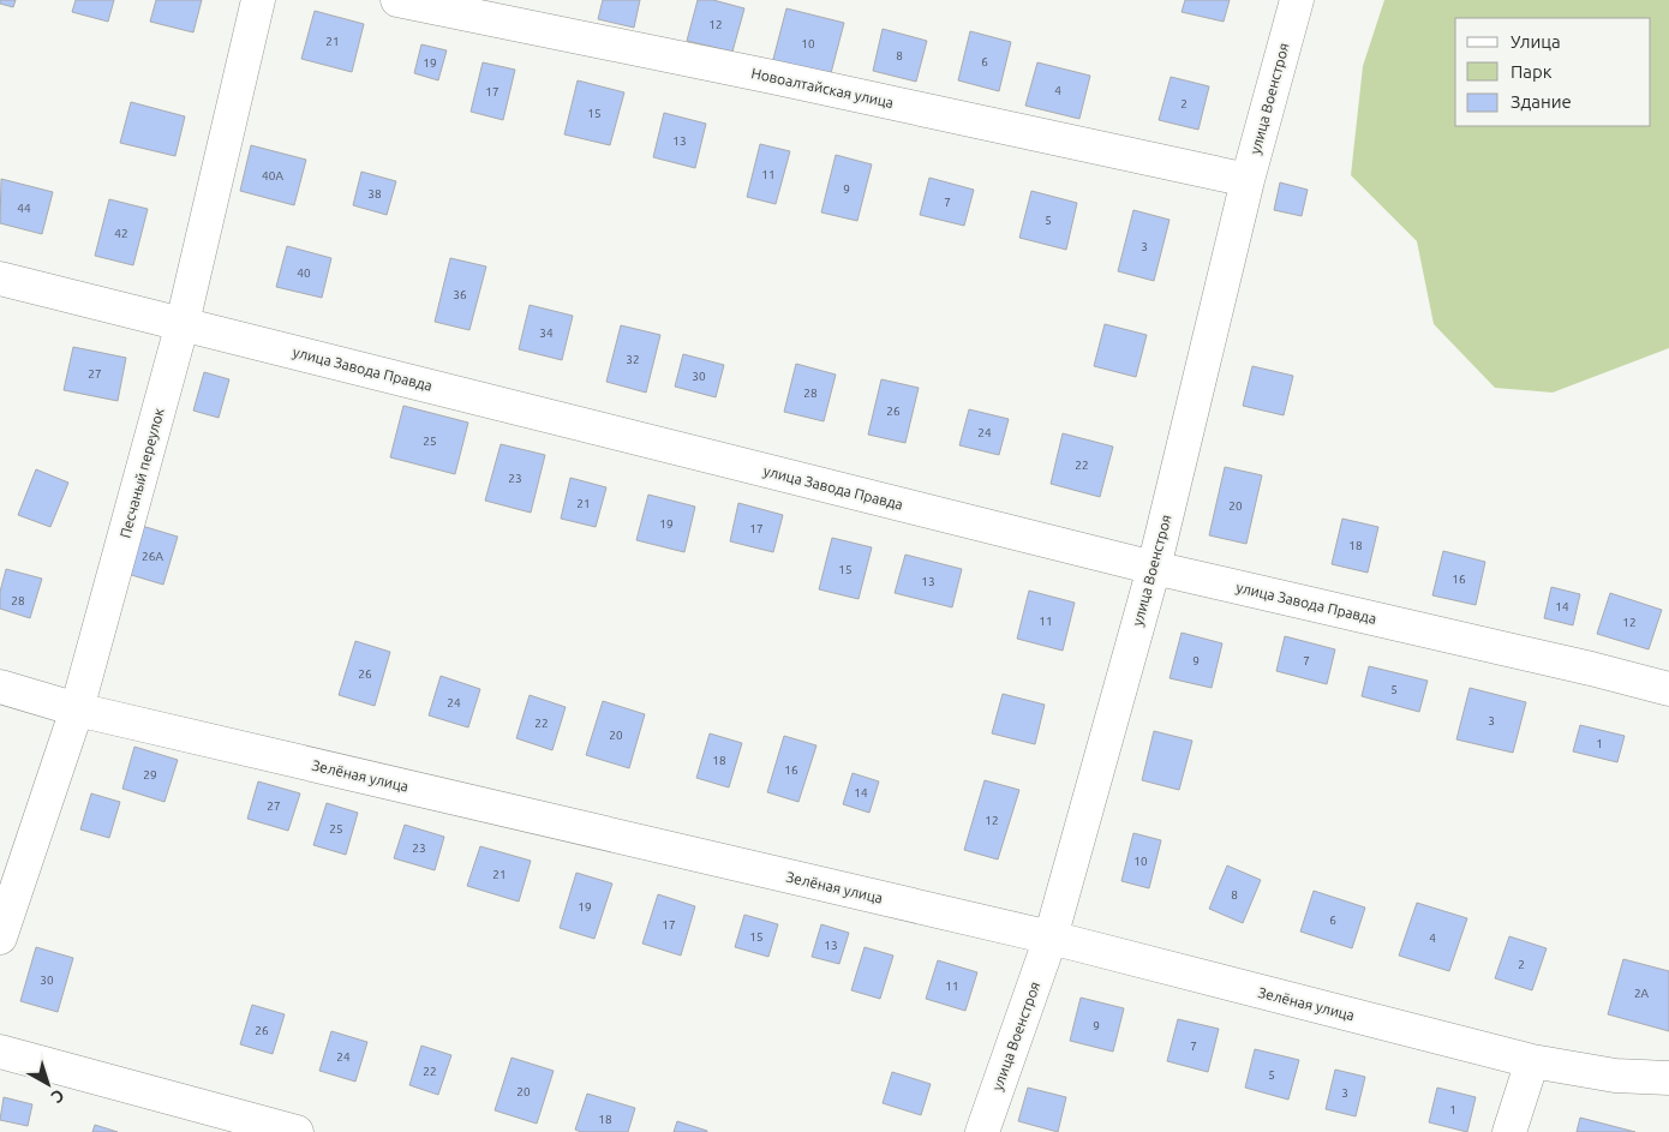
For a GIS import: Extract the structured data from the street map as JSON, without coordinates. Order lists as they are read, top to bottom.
{
  "streets": {
    "street": [
      "Новоалтайская улица",
      "улица Военстроя",
      "улица Завода Правда",
      "Песчаный переулок",
      "Зелёная улица"
    ]
  },
  "crossings": [
    ["Новоалтайская улица", "улица Военстроя"],
    ["улица Военстроя", "улица Завода Правда"],
    ["улица Военстроя", "Зелёная улица"],
    ["улица Завода Правда", "Песчаный переулок"],
    ["Песчаный переулок", "Зелёная улица"]
  ],
  "house_numbers": [
    "12",
    "21",
    "10",
    "8",
    "6",
    "19",
    "4",
    "17",
    "2",
    "15",
    "13",
    "11",
    "40А",
    "9",
    "38",
    "7",
    "44",
    "5",
    "42",
    "3",
    "40",
    "36",
    "34",
    "32",
    "27",
    "30",
    "28",
    "26",
    "24",
    "25",
    "22",
    "23",
    "21",
    "20",
    "19",
    "17",
    "18",
    "26А",
    "15",
    "16",
    "13",
    "28",
    "14",
    "11",
    "12",
    "9",
    "7",
    "26",
    "5",
    "24",
    "3",
    "22",
    "20",
    "1",
    "18",
    "16",
    "29",
    "14",
    "27",
    "12",
    "25",
    "23",
    "10",
    "21",
    "8",
    "19",
    "6",
    "17",
    "15",
    "4",
    "13",
    "2",
    "30",
    "11",
    "2А",
    "9",
    "26",
    "7",
    "24",
    "22",
    "5",
    "20",
    "3",
    "1",
    "18"
  ],
  "legend": ["Улица", "Парк", "Здание"],
  "north": "bottom right"
}
